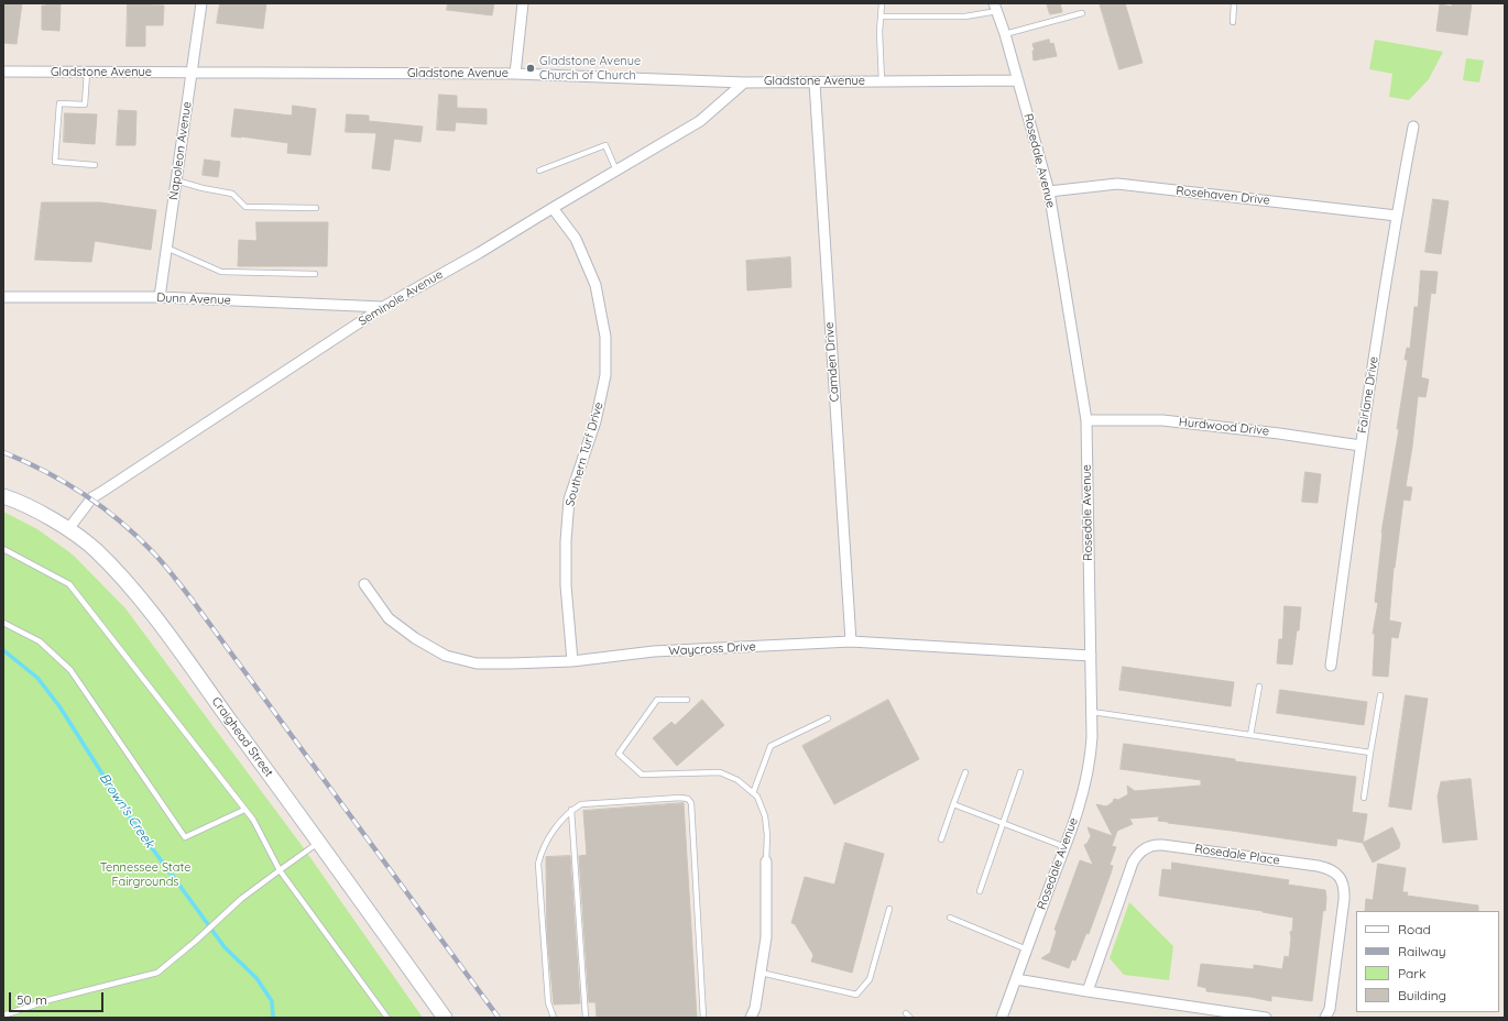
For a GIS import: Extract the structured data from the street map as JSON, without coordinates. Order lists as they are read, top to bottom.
{
  "streets": {
    "street": [
      "Gladstone Avenue",
      "Napoleon Avenue",
      "Rosedale Avenue",
      "Rosehaven Drive",
      "Seminole Avenue",
      "Dunn Avenue",
      "Camden Drive",
      "Fairlane Drive",
      "Hurdwood Drive",
      "Southern Turf Drive",
      "Waycross Drive",
      "Craighead Street",
      "Rosedale Place"
    ]
  },
  "crossings": [
    ["Gladstone Avenue", "Napoleon Avenue"],
    ["Gladstone Avenue", "Rosedale Avenue"],
    ["Gladstone Avenue", "Seminole Avenue"],
    ["Gladstone Avenue", "Camden Drive"],
    ["Napoleon Avenue", "Dunn Avenue"],
    ["Rosedale Avenue", "Rosehaven Drive"],
    ["Rosedale Avenue", "Hurdwood Drive"],
    ["Rosedale Avenue", "Waycross Drive"],
    ["Rosehaven Drive", "Fairlane Drive"],
    ["Seminole Avenue", "Dunn Avenue"],
    ["Seminole Avenue", "Southern Turf Drive"],
    ["Seminole Avenue", "Craighead Street"],
    ["Camden Drive", "Waycross Drive"],
    ["Fairlane Drive", "Hurdwood Drive"],
    ["Southern Turf Drive", "Waycross Drive"]
  ],
  "water": ["Brown's Creek"],
  "parks": ["Tennessee State Fairgrounds"],
  "places": ["Gladstone Avenue Church of Church"],
  "legend": [
    "Road",
    "Railway",
    "Park",
    "Building"
  ],
  "scale_bar": "50 m"
}
